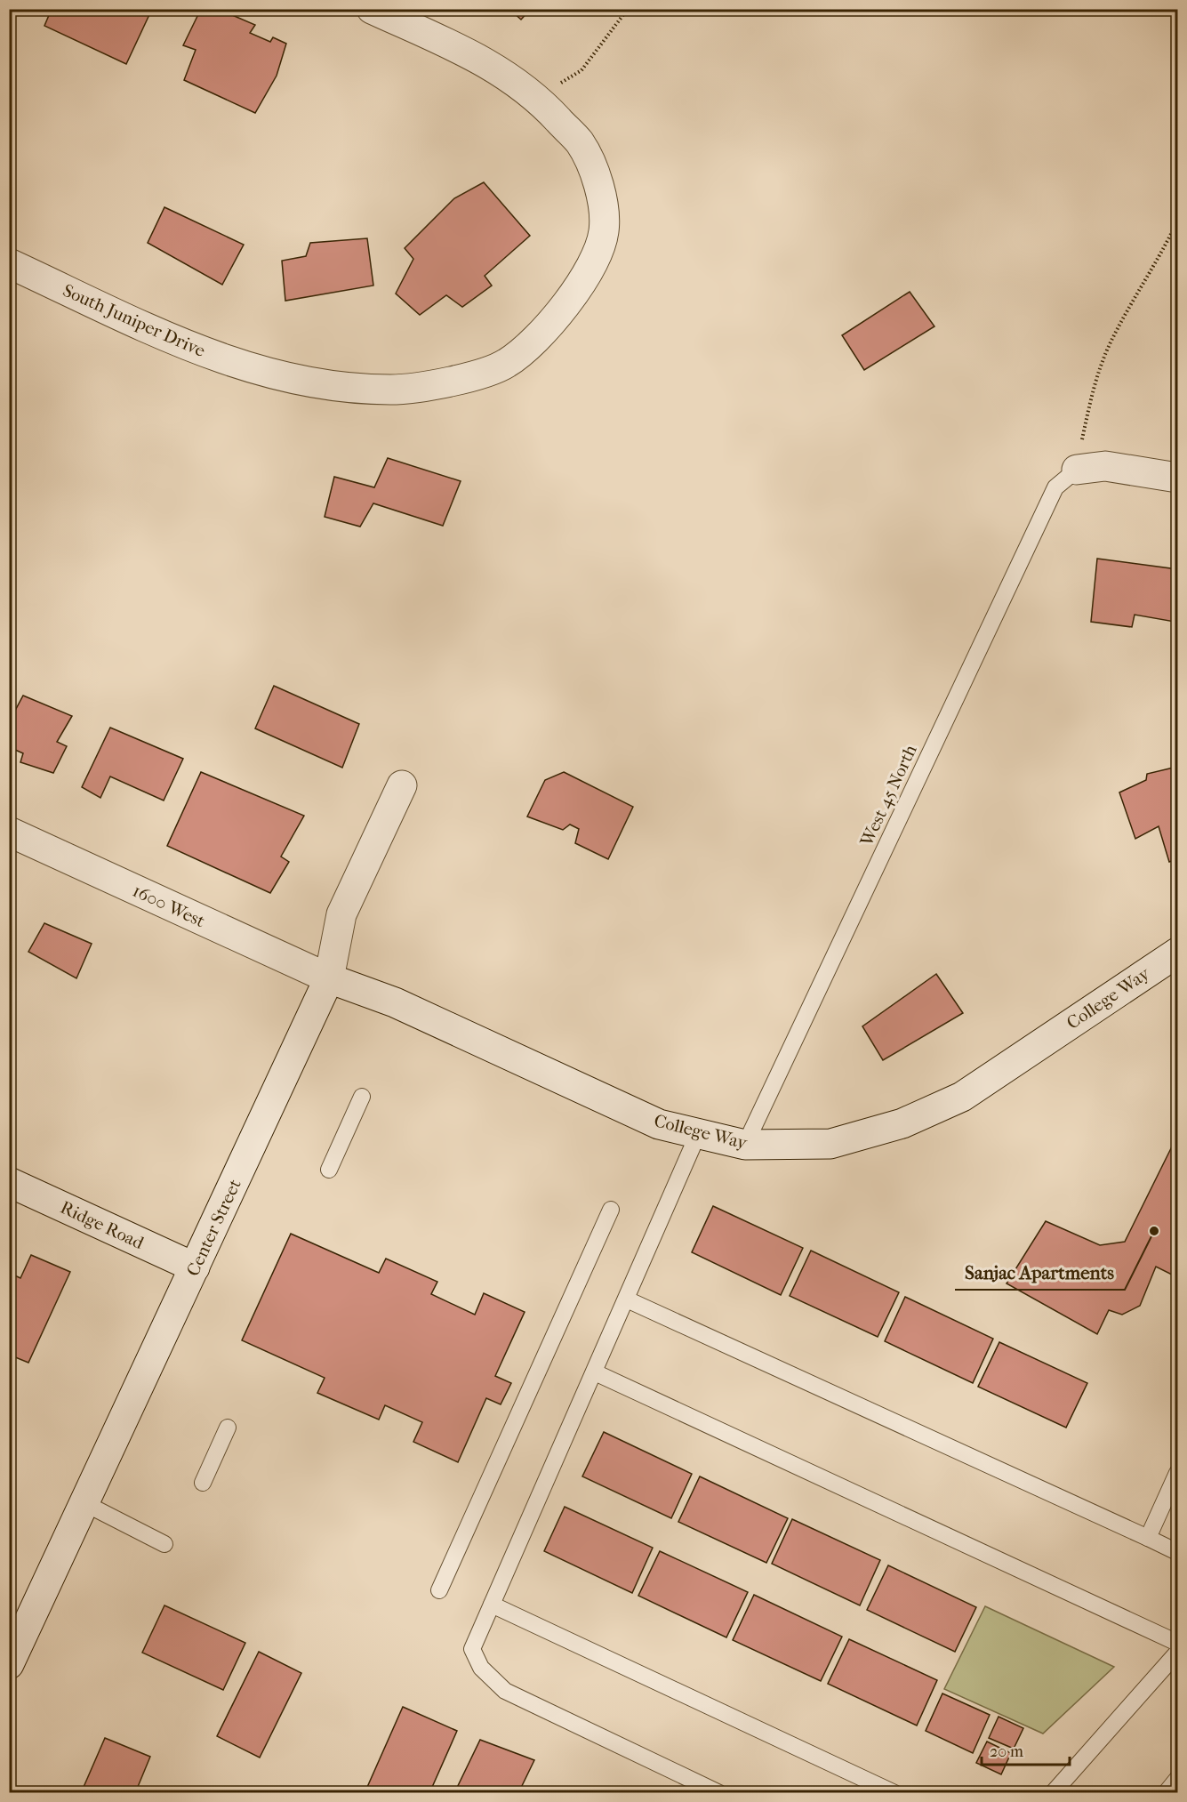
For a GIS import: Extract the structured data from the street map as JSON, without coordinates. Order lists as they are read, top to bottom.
{
  "streets": {
    "street": [
      "South Juniper Drive",
      "1600 West",
      "College Way",
      "Ridge Road",
      "Center Street"
    ],
    "lane": ["West 45 North"]
  },
  "crossings": [
    ["West 45 North", "College Way"],
    ["1600 West", "College Way"],
    ["1600 West", "Center Street"],
    ["College Way", "Center Street"],
    ["Ridge Road", "Center Street"]
  ],
  "places": ["Sanjac Apartments"],
  "scale_bar": "20 m"
}
